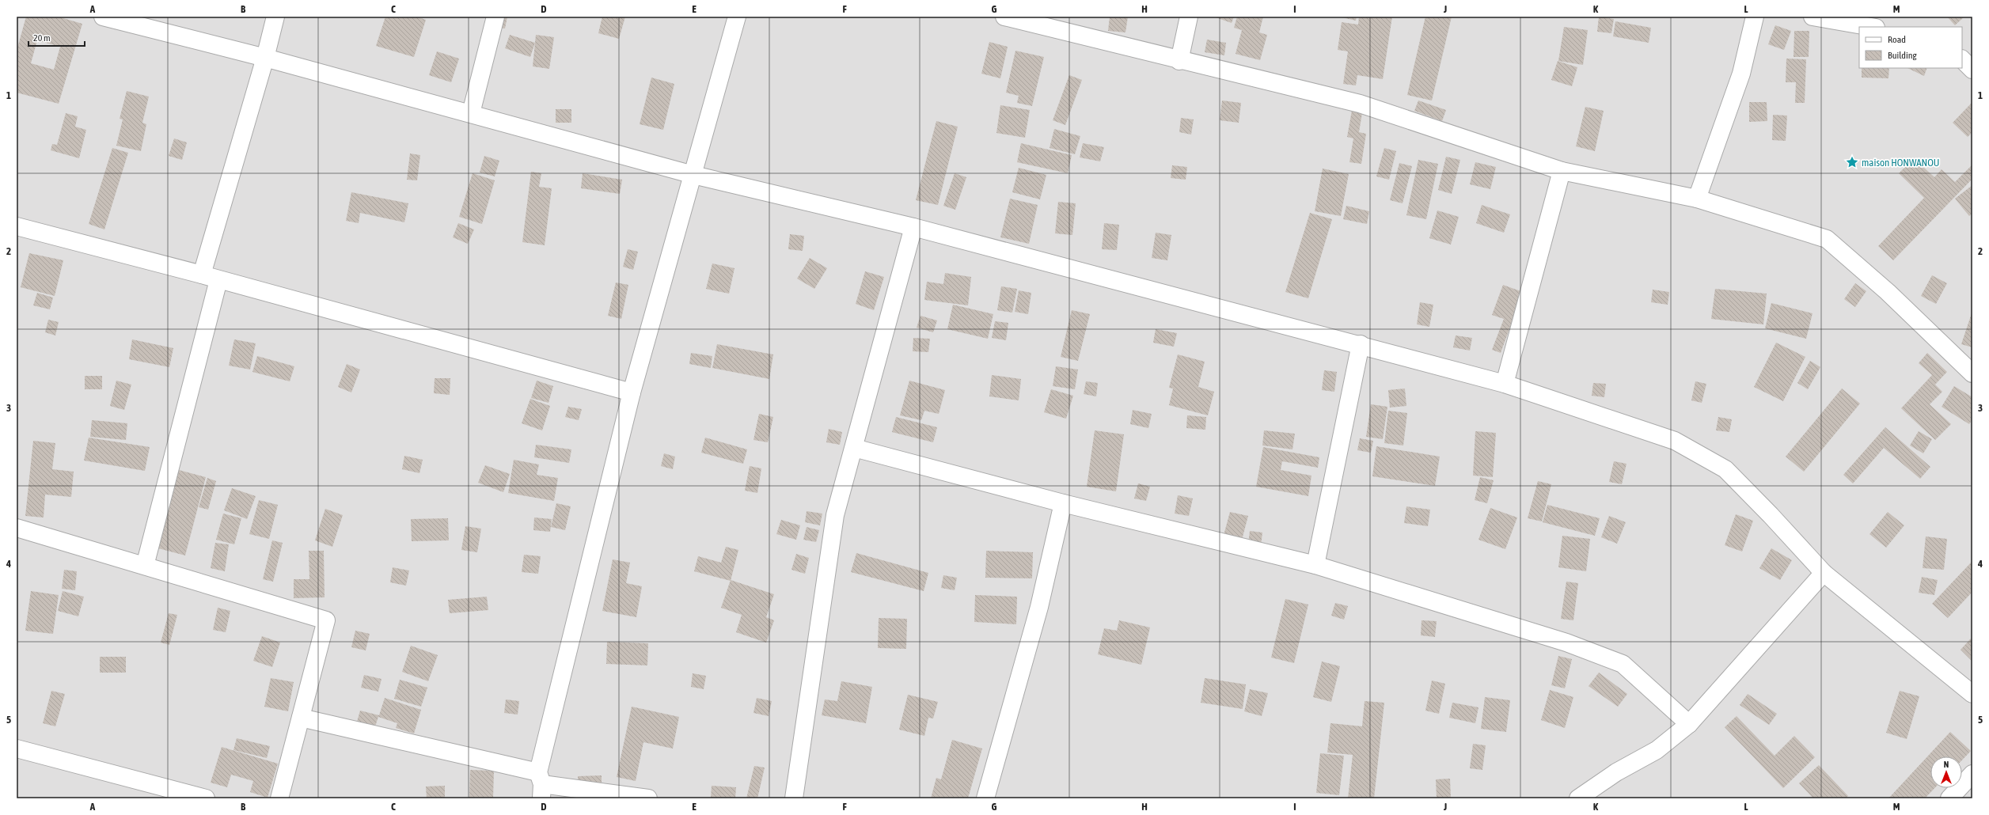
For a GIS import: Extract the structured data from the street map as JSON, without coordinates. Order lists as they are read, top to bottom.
{
  "places": {
    "place": ["maison HONWANOU"]
  },
  "legend": ["Road", "Building"],
  "scale_bar": "20 m",
  "north": "top",
  "grid": {
    "columns": [
      "A",
      "B",
      "C",
      "D",
      "E",
      "F",
      "G",
      "H",
      "I",
      "J",
      "K",
      "L",
      "M"
    ],
    "rows": [
      "1",
      "2",
      "3",
      "4",
      "5"
    ]
  }
}
